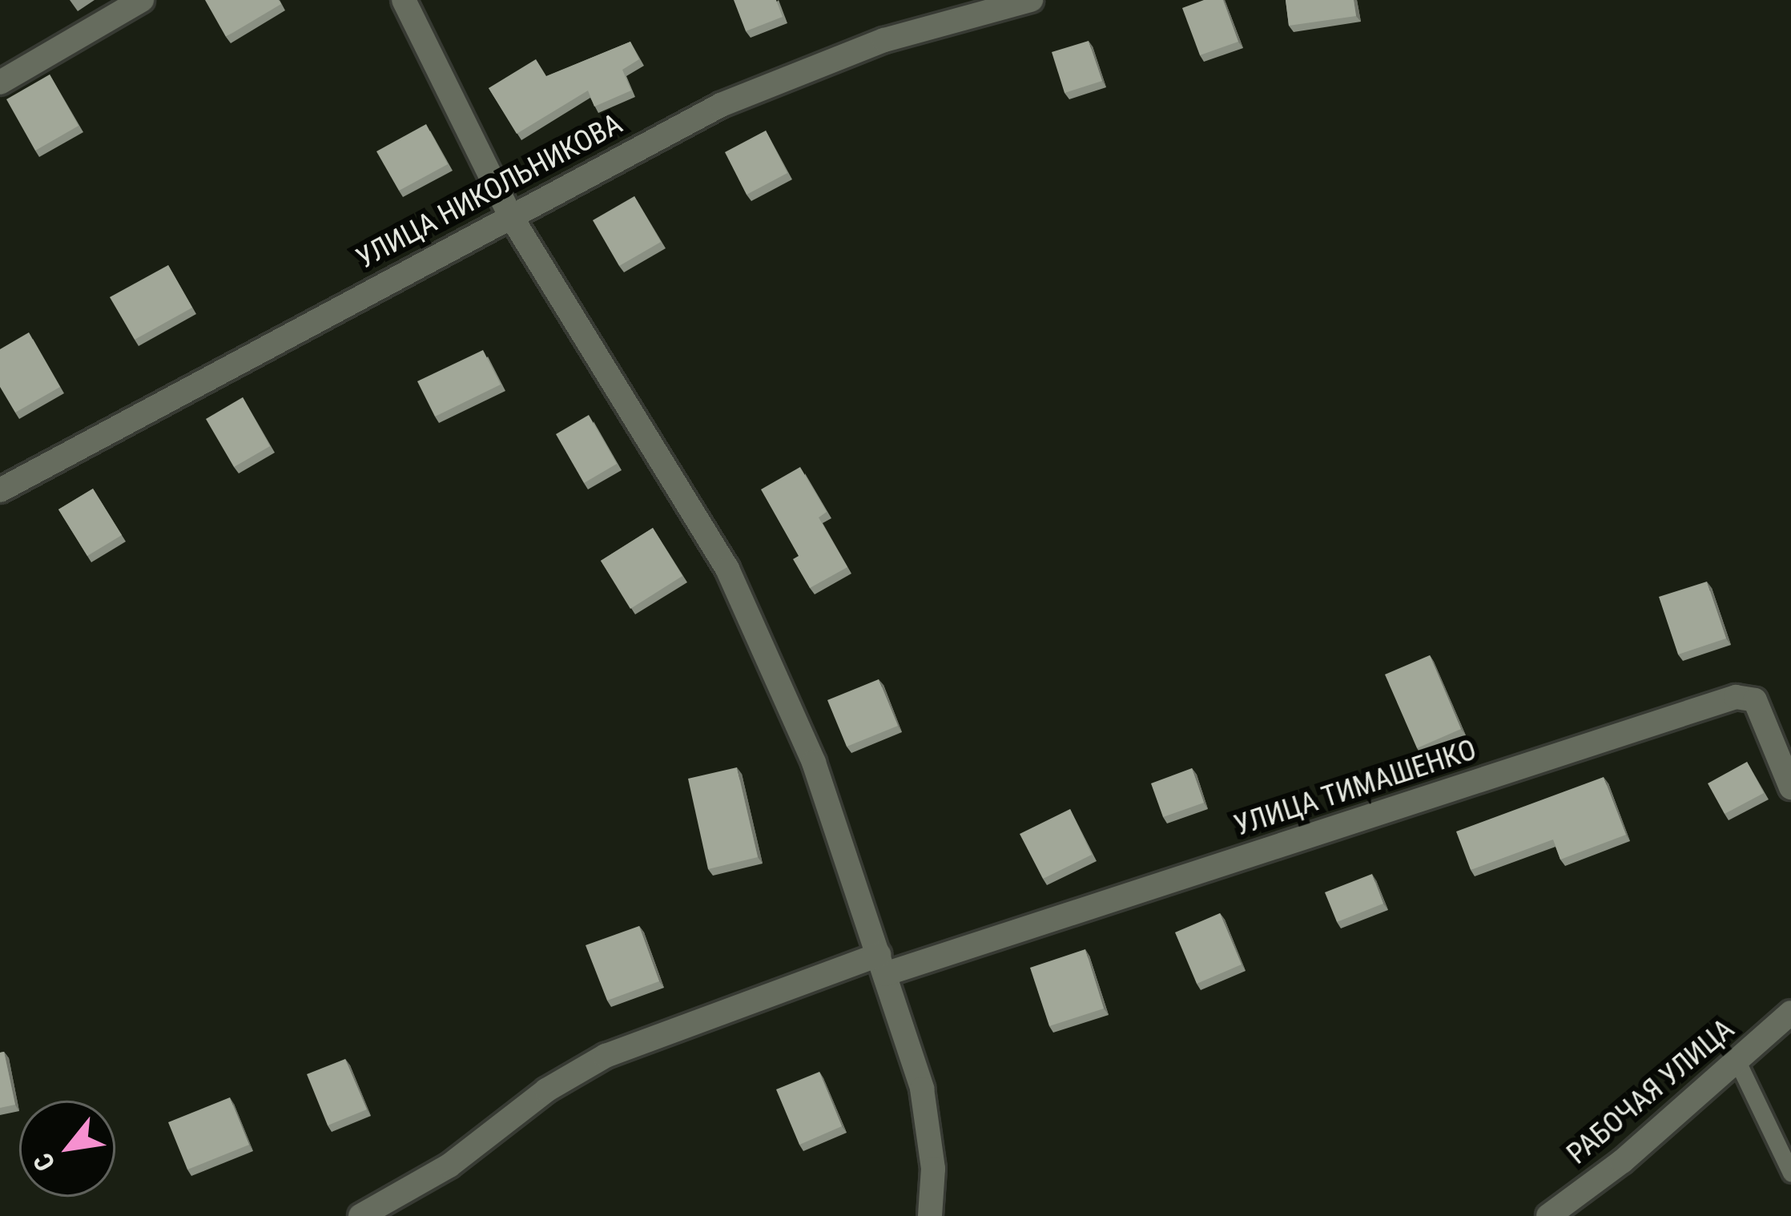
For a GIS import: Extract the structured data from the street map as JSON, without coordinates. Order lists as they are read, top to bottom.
{
  "streets": {
    "street": ["УЛИЦА НИКОЛЬНИКОВА", "УЛИЦА ТИМАШЕНКО", "РАБОЧАЯ УЛИЦА"]
  },
  "north": "bottom left"
}
